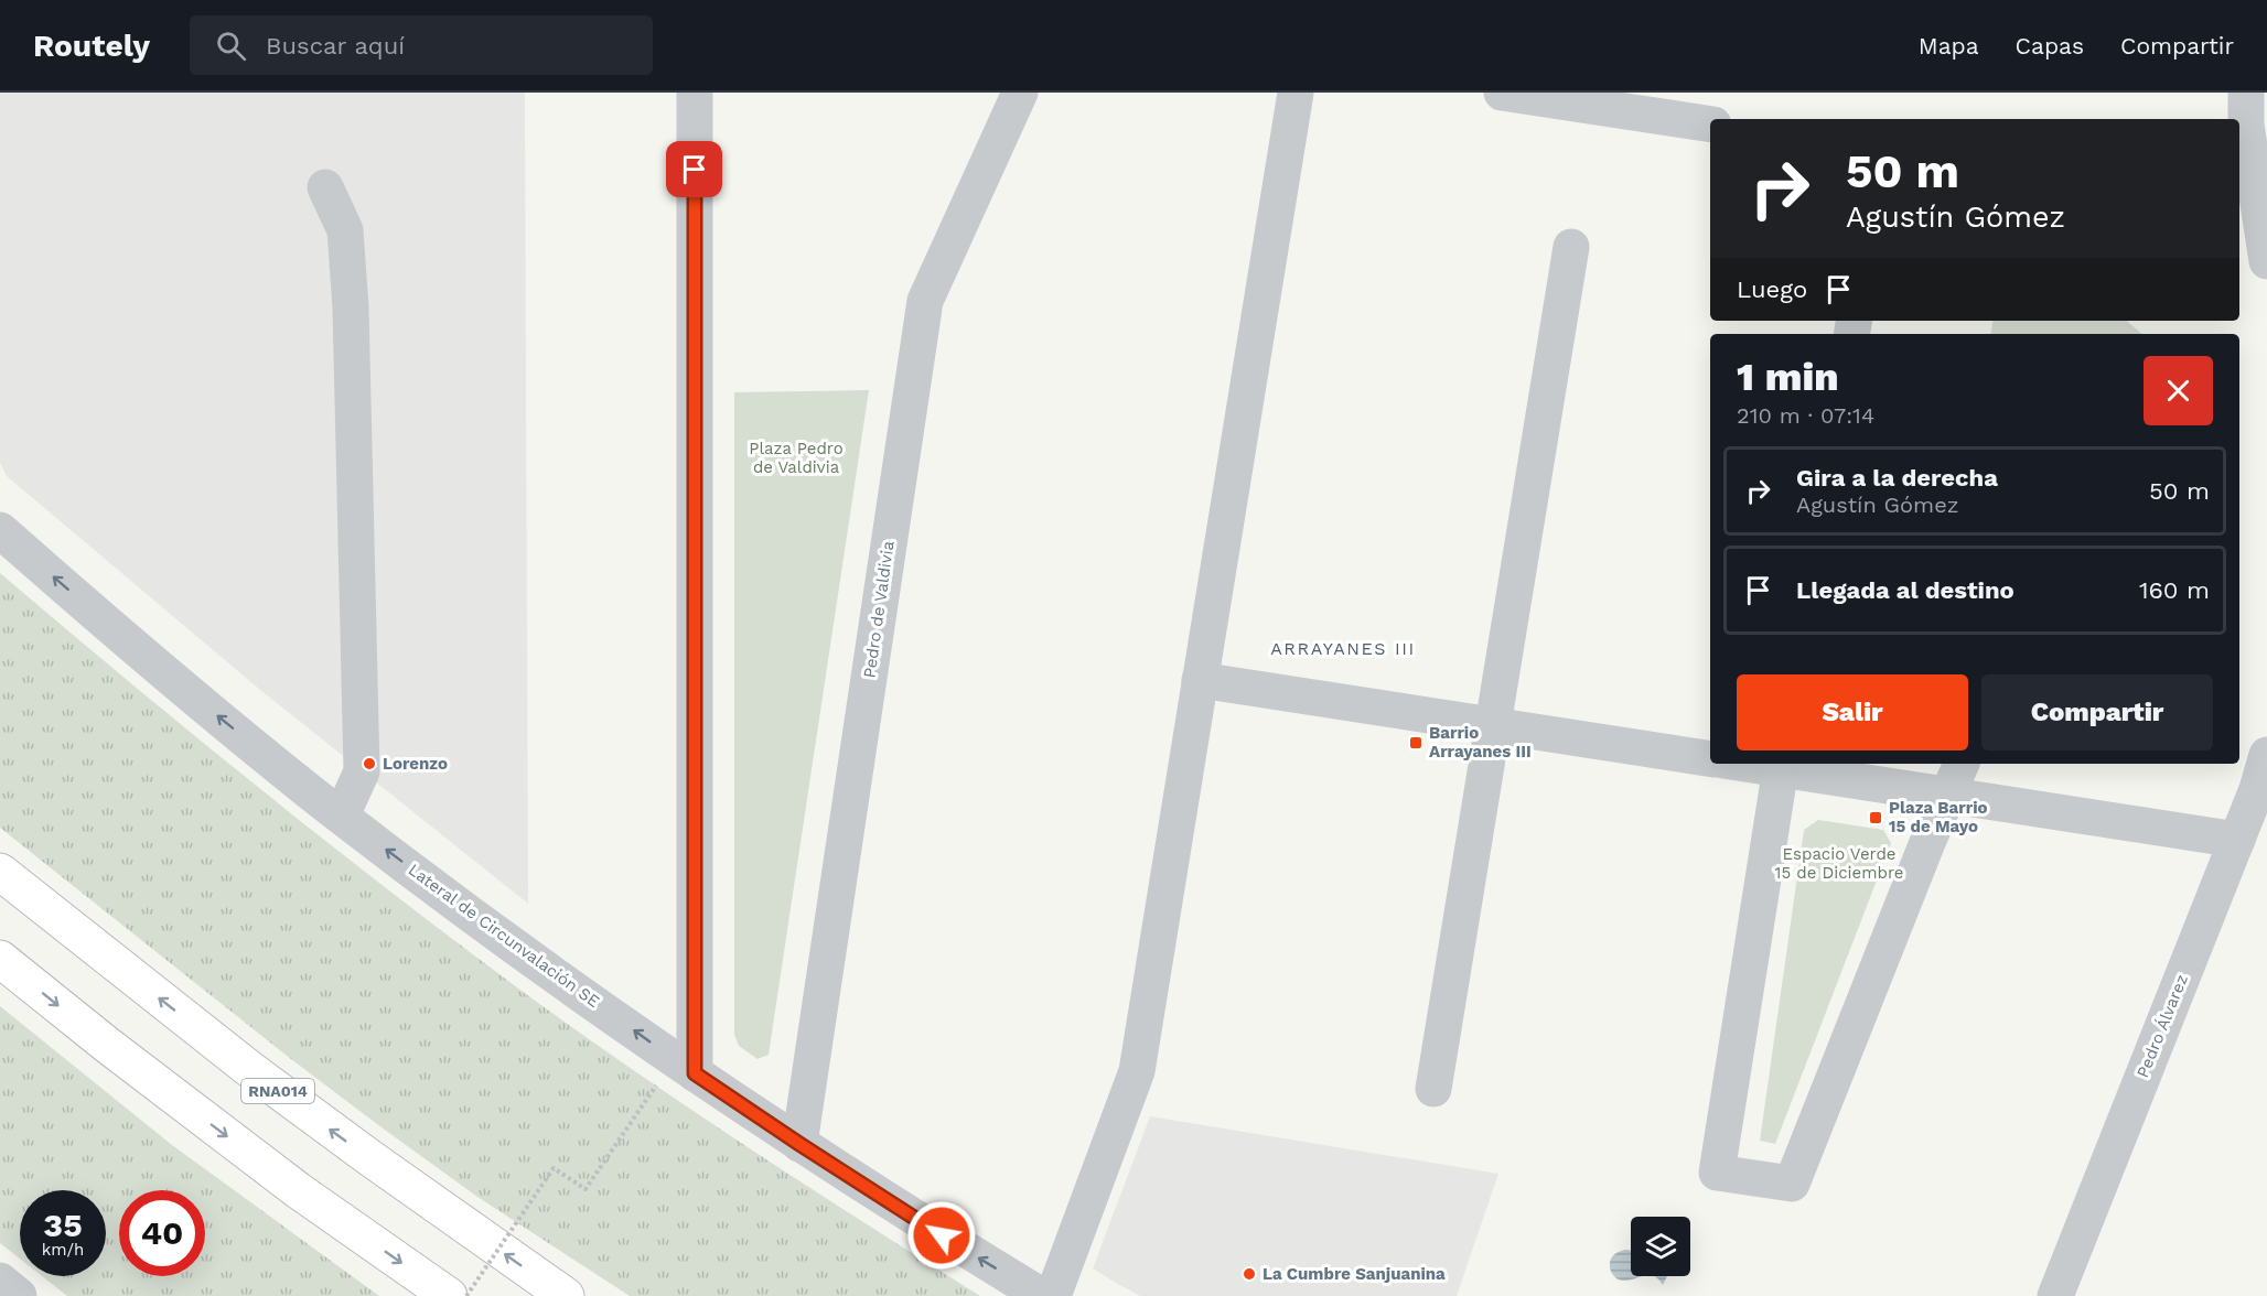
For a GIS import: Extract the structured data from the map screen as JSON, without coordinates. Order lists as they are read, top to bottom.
{
  "streets": {
    "highway": ["RNA014"],
    "street": ["Pedro de Valdivia", "Lateral de Circunvalación SE", "Pedro Álvarez"]
  },
  "crossings": [
    ["Pedro de Valdivia", "Lateral de Circunvalación SE"]
  ],
  "one_way": ["Lateral de Circunvalación SE"],
  "districts": ["ARRAYANES III"],
  "parks": ["Plaza Pedro de Valdivia", "Espacio Verde 15 de Diciembre"],
  "places": {
    "transit": ["Barrio Arrayanes III", "Plaza Barrio 15 de Mayo"],
    "other": ["Lorenzo", "La Cumbre Sanjuanina"]
  },
  "page": {
    "header": "Routely",
    "search": "Buscar aquí",
    "nav": ["Mapa", "Capas", "Compartir"],
    "turn": ["50 m", "Agustín Gómez"],
    "then": "Luego",
    "heading": ["1 min", "210 m · 07:14"],
    "list": [
      {
        "name": "Gira a la derecha",
        "note": "Agustín Gómez",
        "value": "50 m"
      },
      {
        "name": "Llegada al destino",
        "value": "160 m"
      }
    ],
    "buttons": ["Salir", "Compartir"],
    "speed": "35 km/h",
    "limit": "40"
  }
}
